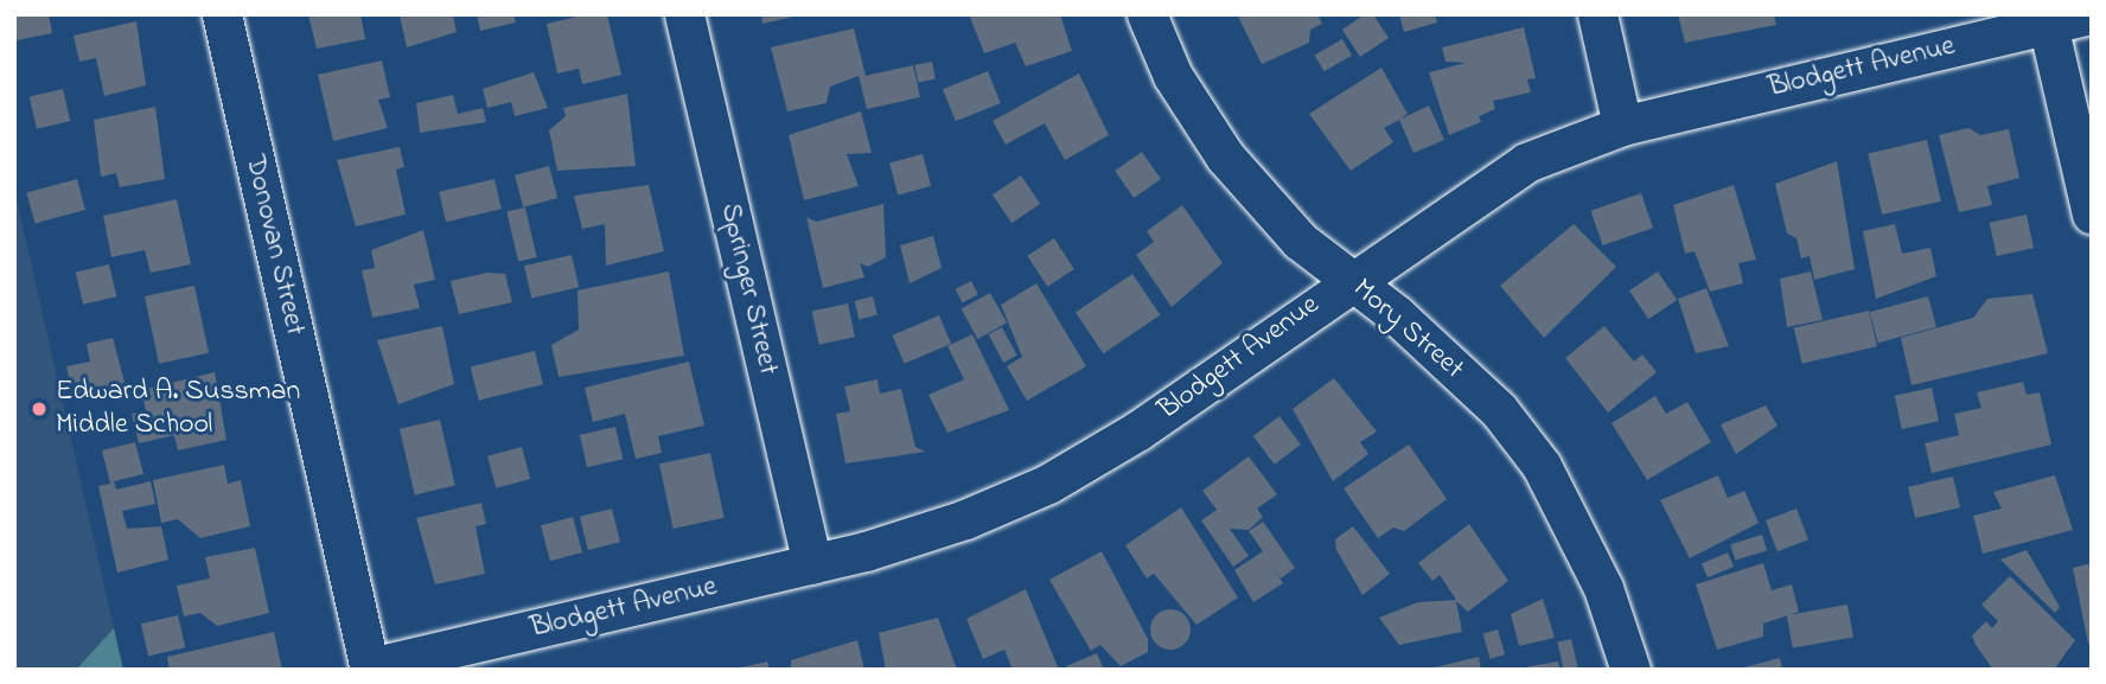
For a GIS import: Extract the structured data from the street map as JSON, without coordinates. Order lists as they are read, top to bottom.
{
  "streets": {
    "street": [
      "Blodgett Avenue",
      "Donovan Street",
      "Springer Street",
      "Mory Street"
    ]
  },
  "crossings": [
    ["Blodgett Avenue", "Donovan Street"],
    ["Blodgett Avenue", "Springer Street"],
    ["Blodgett Avenue", "Mory Street"]
  ],
  "places": ["Edward A. Sussman Middle School"]
}
